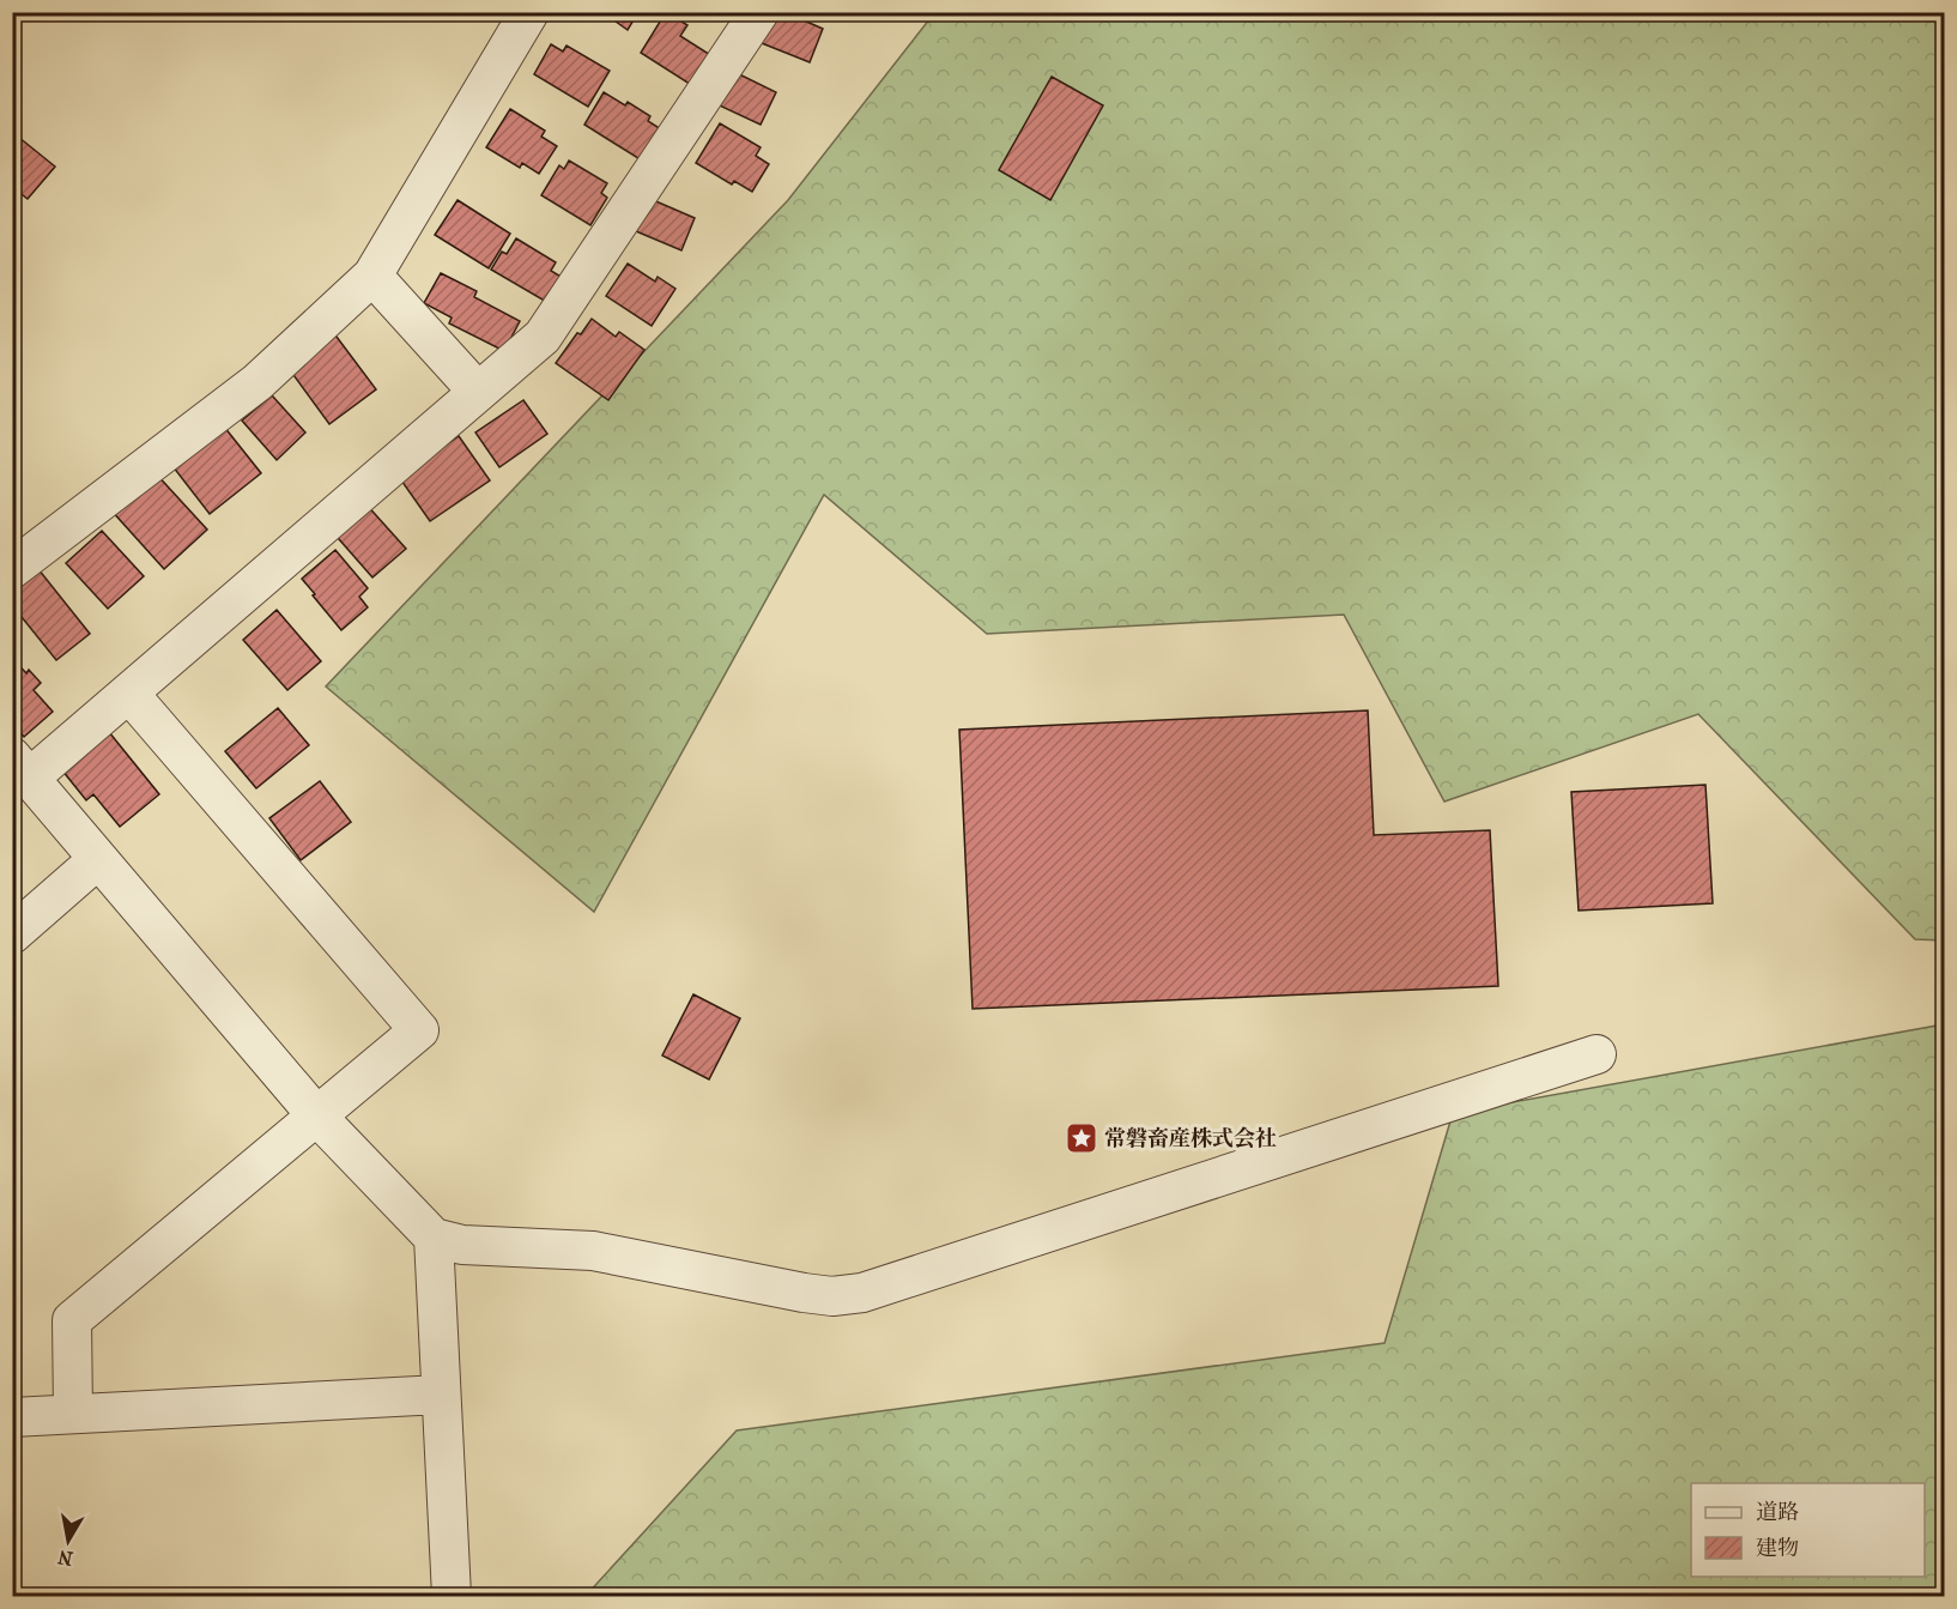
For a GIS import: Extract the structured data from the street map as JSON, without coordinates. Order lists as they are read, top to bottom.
{
  "places": {
    "place": ["常磐畜産株式会社"]
  },
  "legend": ["道路", "建物"],
  "north": "bottom"
}
